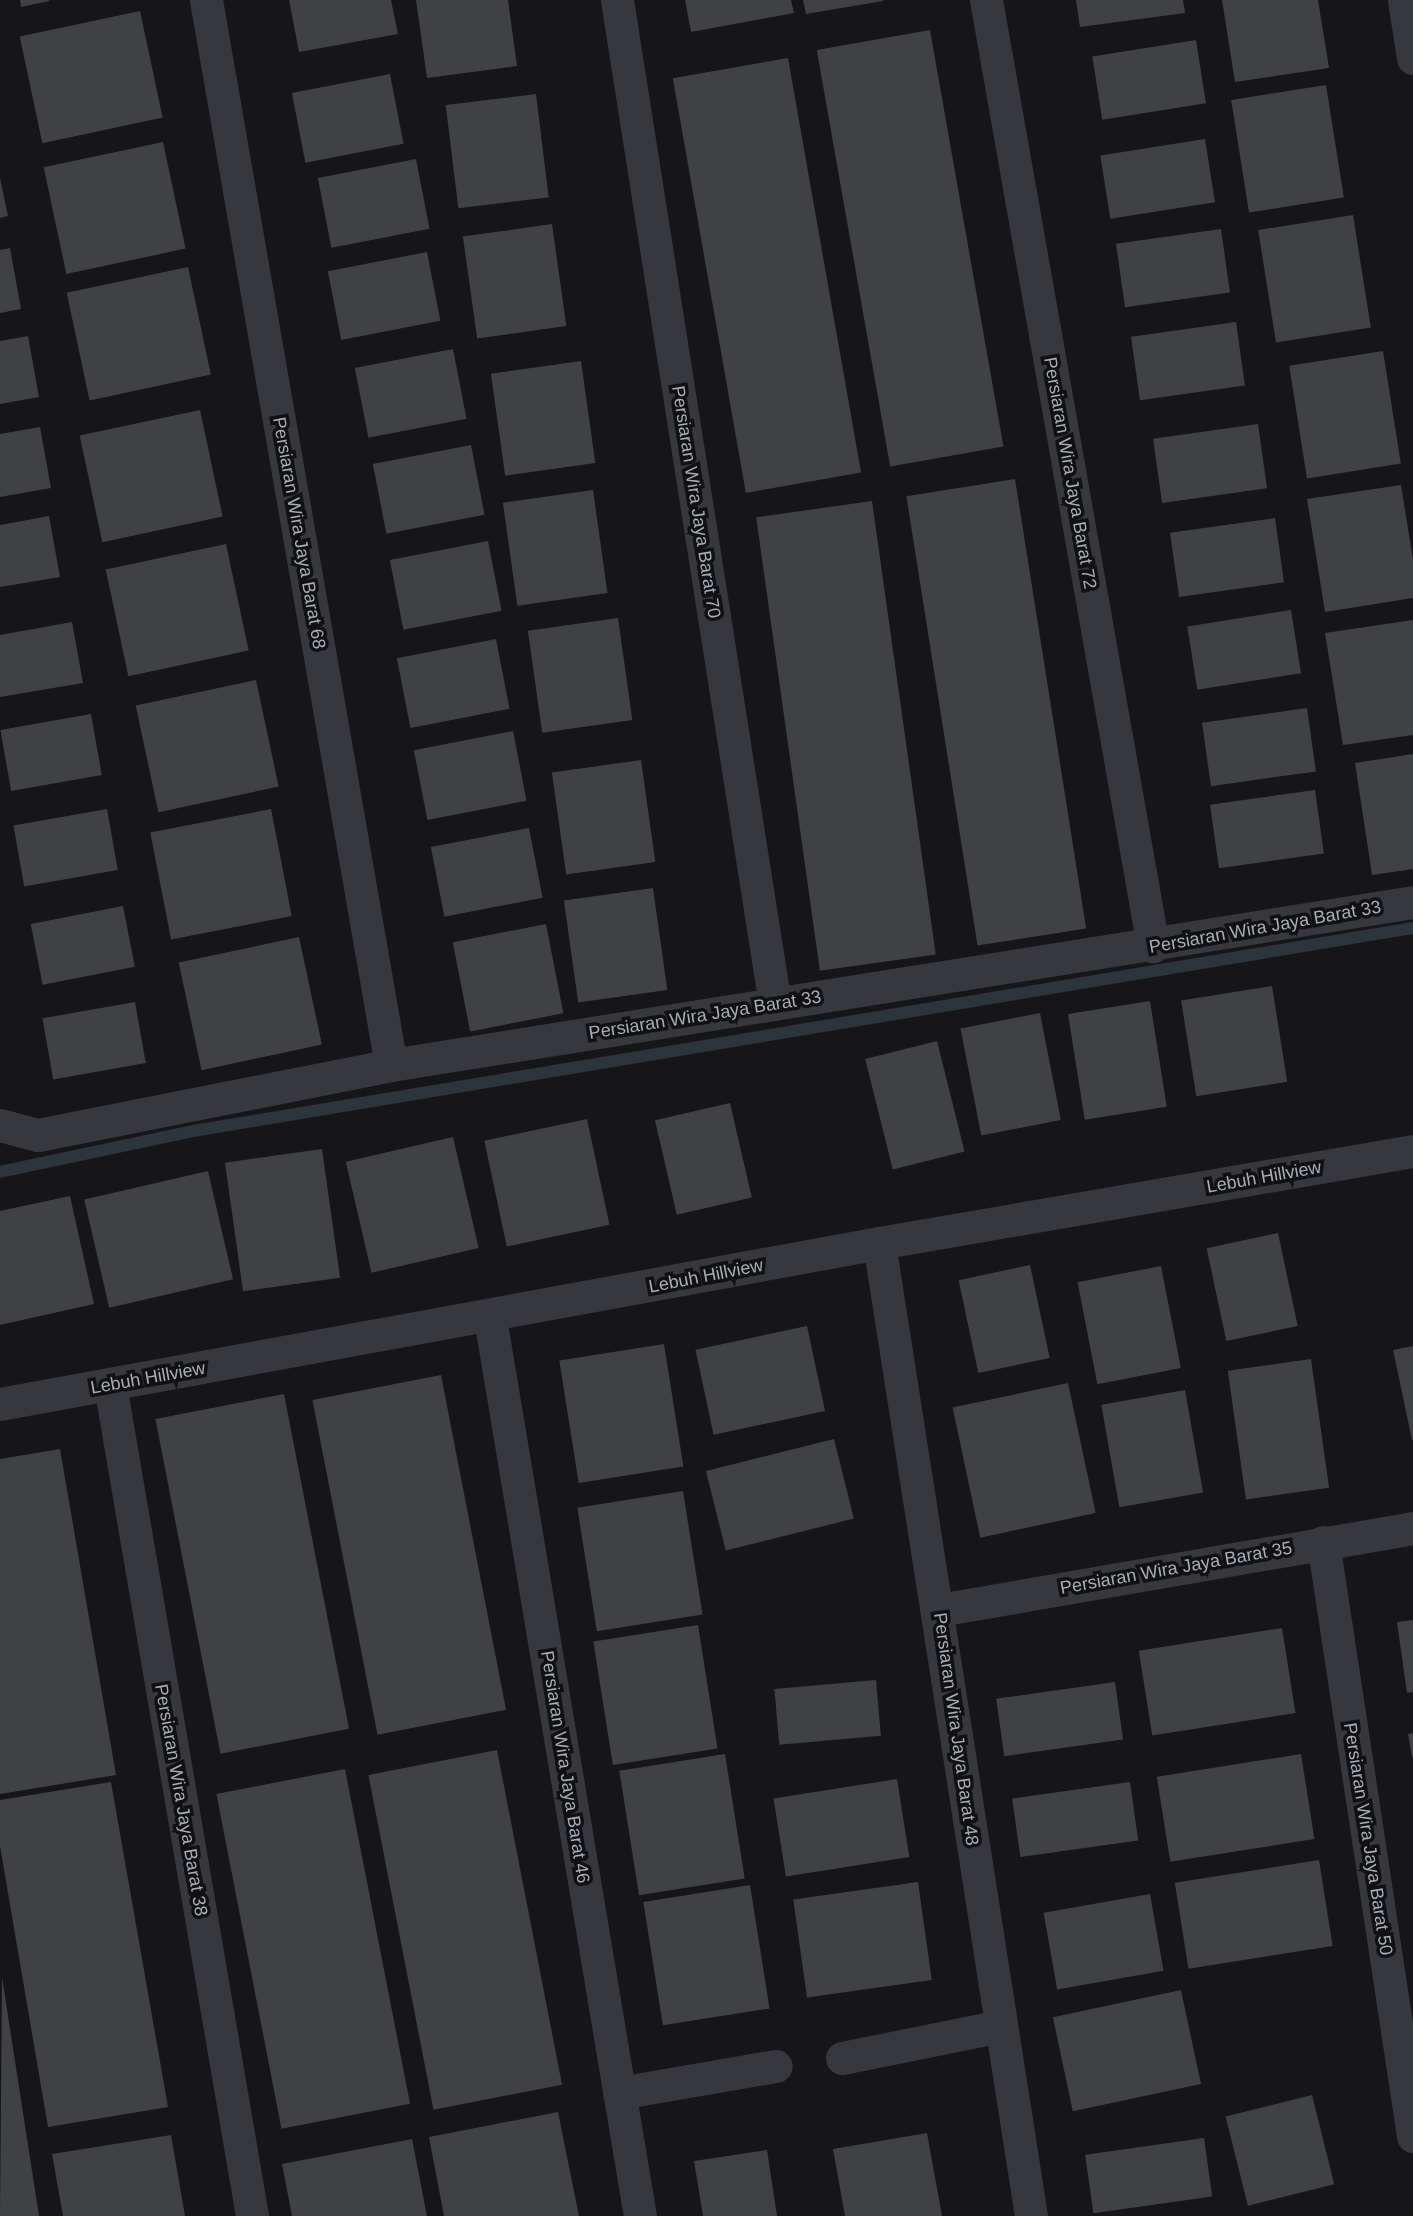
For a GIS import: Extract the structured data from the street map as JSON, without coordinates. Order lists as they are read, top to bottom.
{
  "streets": {
    "street": [
      "Persiaran Wira Jaya Barat 72",
      "Persiaran Wira Jaya Barat 70",
      "Persiaran Wira Jaya Barat 68",
      "Persiaran Wira Jaya Barat 33",
      "Lebuh Hillview",
      "Persiaran Wira Jaya Barat 35",
      "Persiaran Wira Jaya Barat 48",
      "Persiaran Wira Jaya Barat 46",
      "Persiaran Wira Jaya Barat 38",
      "Persiaran Wira Jaya Barat 50"
    ]
  },
  "crossings": [
    ["Persiaran Wira Jaya Barat 72", "Persiaran Wira Jaya Barat 33"],
    ["Persiaran Wira Jaya Barat 70", "Persiaran Wira Jaya Barat 33"],
    ["Persiaran Wira Jaya Barat 68", "Persiaran Wira Jaya Barat 33"],
    ["Lebuh Hillview", "Persiaran Wira Jaya Barat 48"],
    ["Lebuh Hillview", "Persiaran Wira Jaya Barat 46"],
    ["Lebuh Hillview", "Persiaran Wira Jaya Barat 38"],
    ["Persiaran Wira Jaya Barat 35", "Persiaran Wira Jaya Barat 48"],
    ["Persiaran Wira Jaya Barat 35", "Persiaran Wira Jaya Barat 50"]
  ]
}
